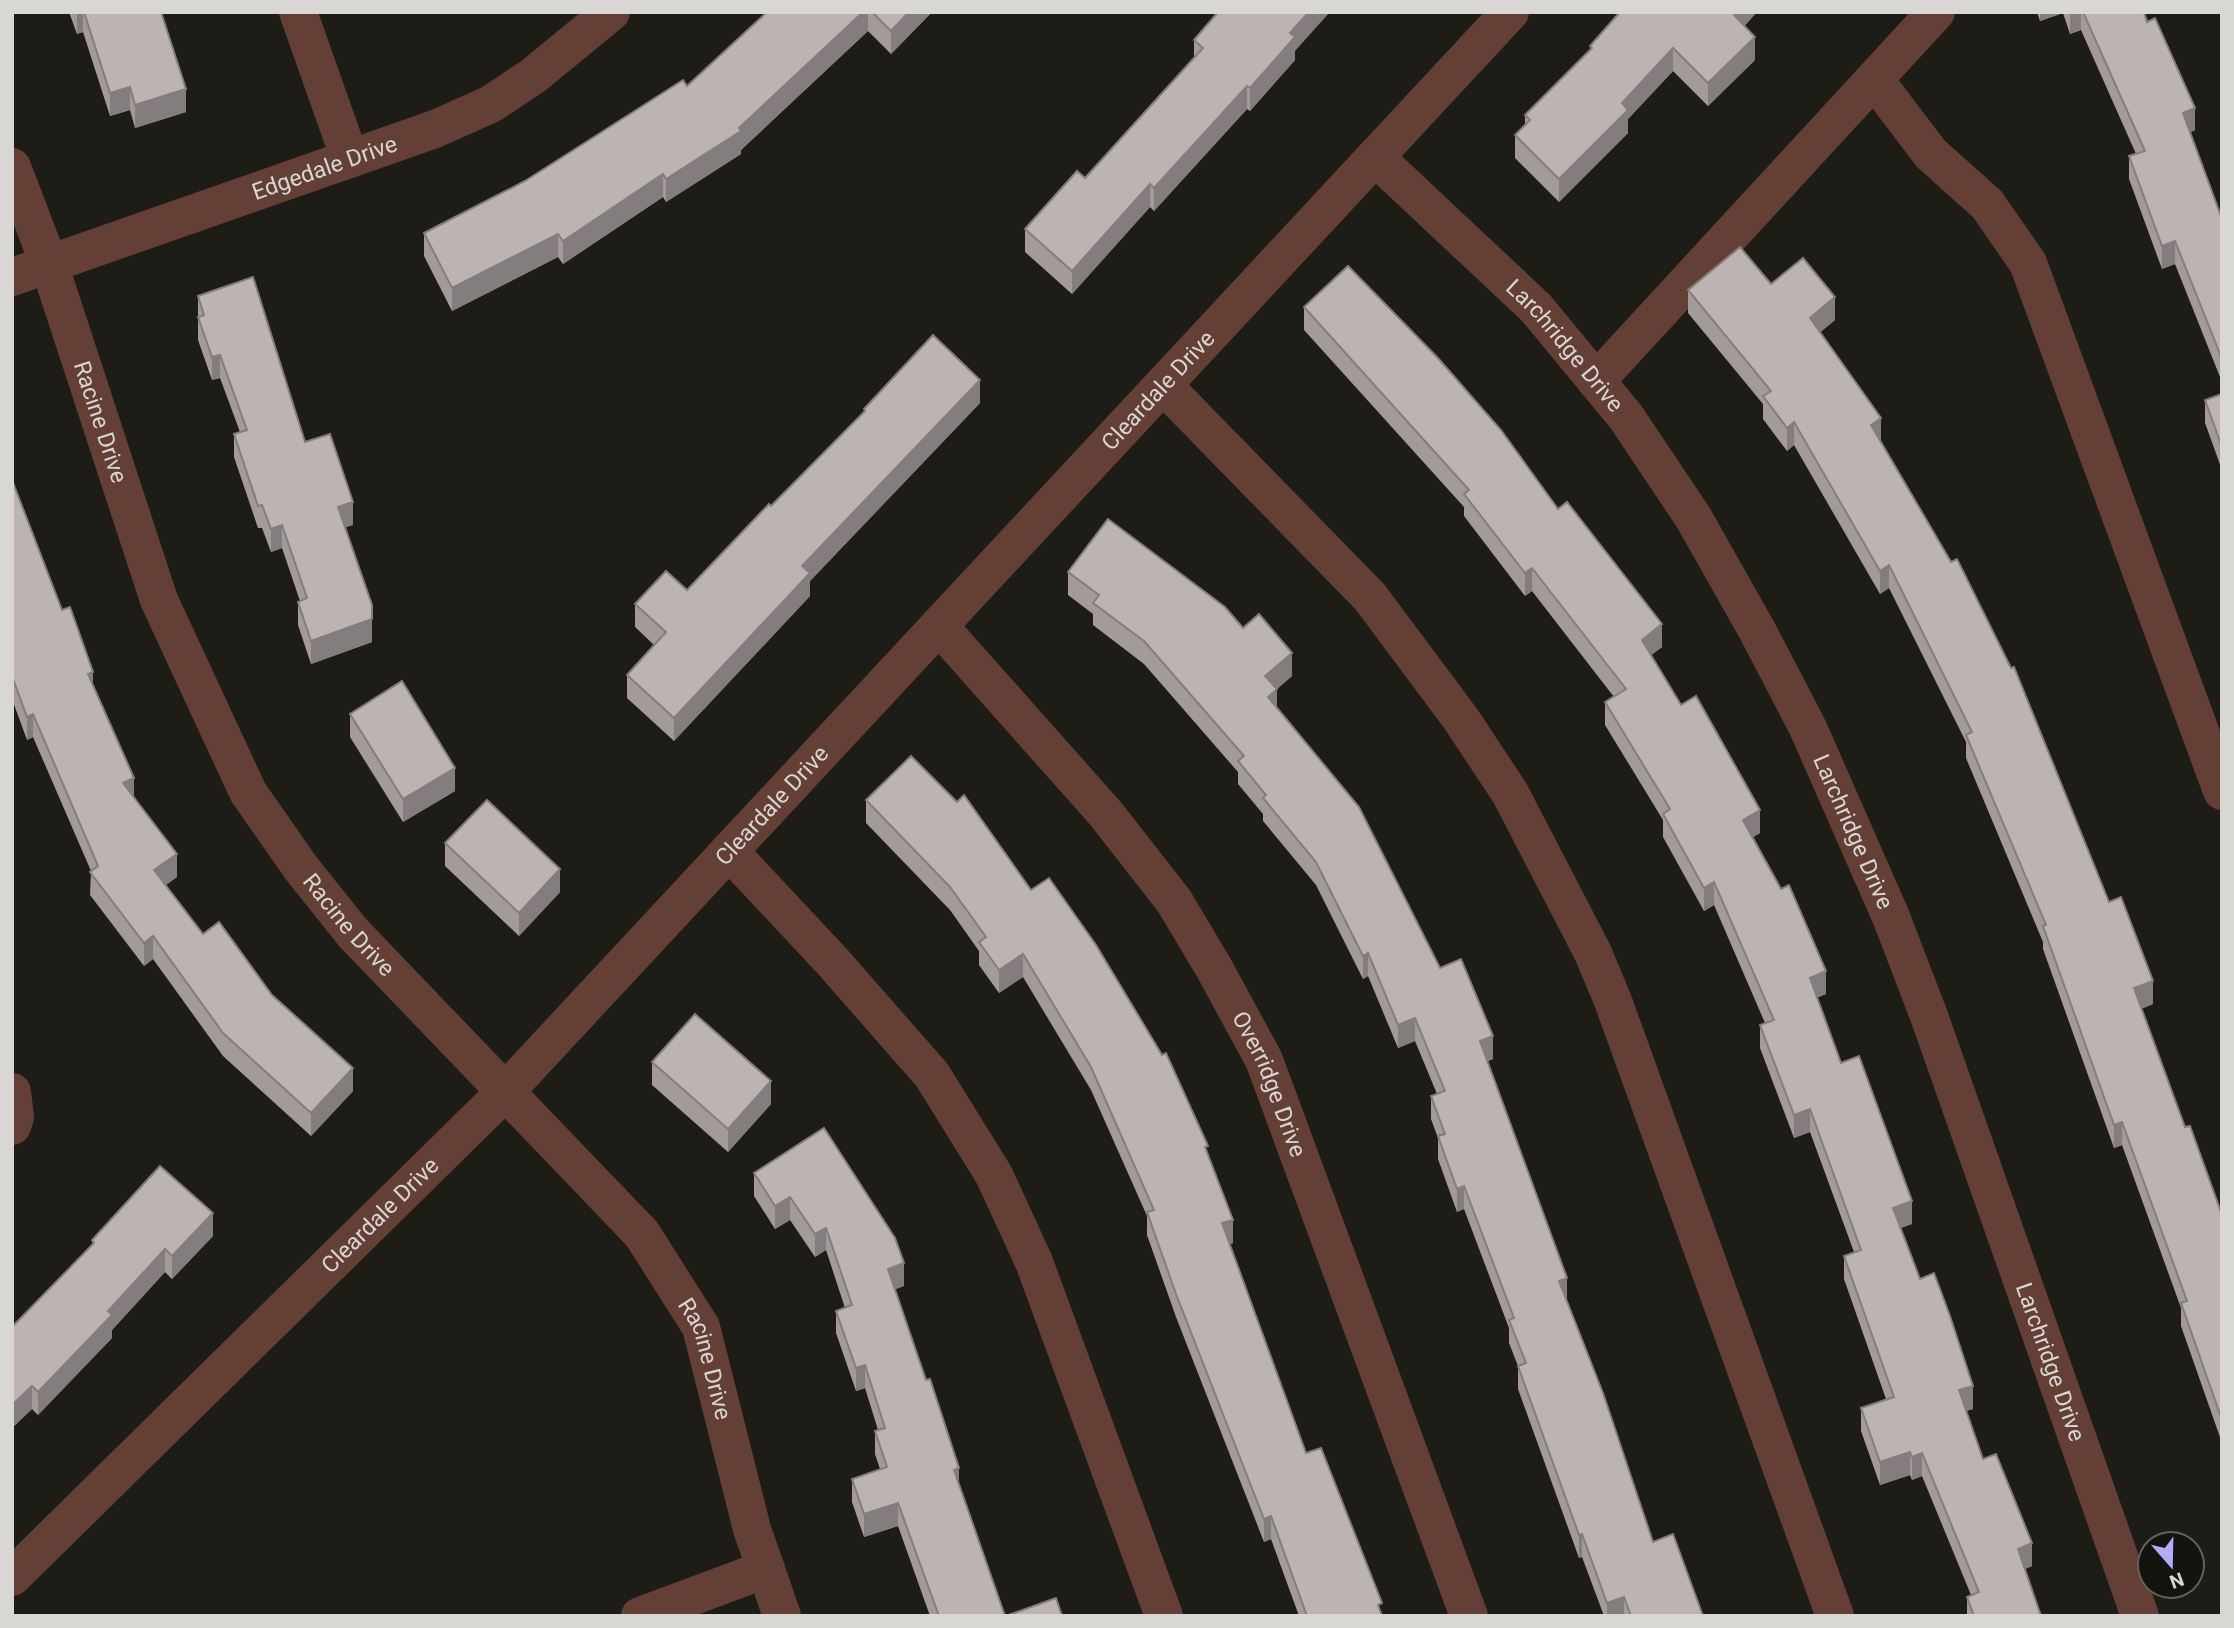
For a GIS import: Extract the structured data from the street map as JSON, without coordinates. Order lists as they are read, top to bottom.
{
  "streets": {
    "street": [
      "Edgedale Drive",
      "Larchridge Drive",
      "Cleardale Drive",
      "Racine Drive",
      "Overridge Drive"
    ]
  },
  "crossings": [
    ["Edgedale Drive", "Racine Drive"],
    ["Larchridge Drive", "Cleardale Drive"],
    ["Cleardale Drive", "Racine Drive"],
    ["Cleardale Drive", "Overridge Drive"]
  ],
  "north": "bottom"
}
